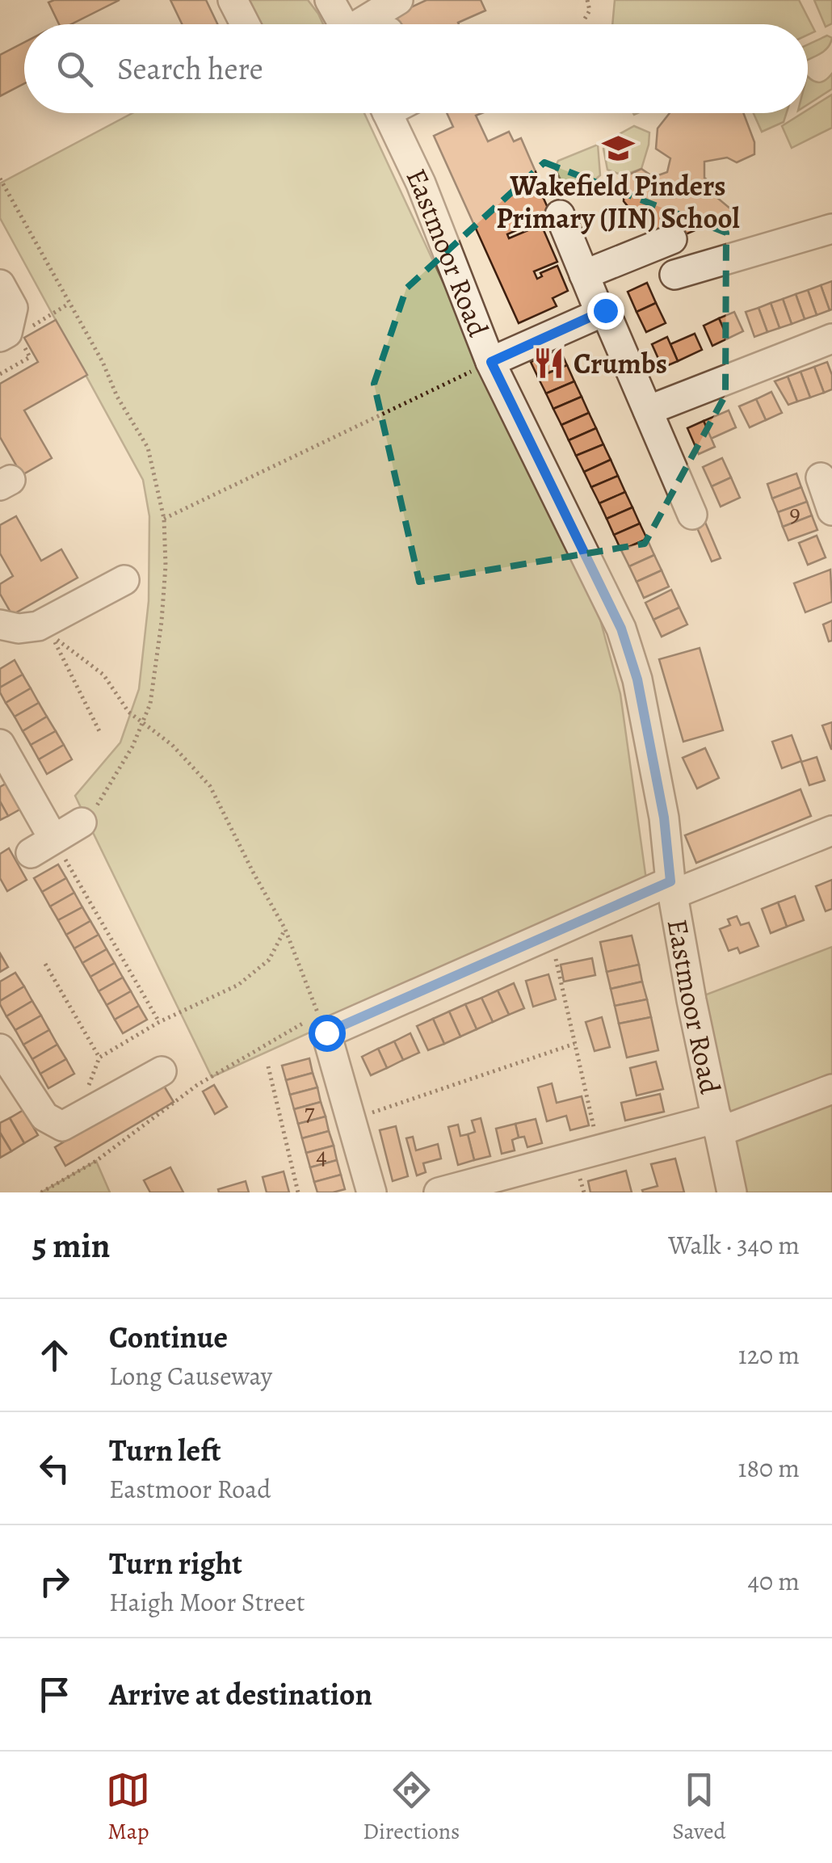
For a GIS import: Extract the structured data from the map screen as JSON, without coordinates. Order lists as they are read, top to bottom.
{
  "streets": {
    "street": ["Eastmoor Road"]
  },
  "places": {
    "school or university": ["Wakefield Pinders Primary (JIN) School"],
    "restaurant": ["Crumbs"]
  },
  "house_numbers": ["9", "7", "4"],
  "page": {
    "search": "Search here",
    "heading": ["5 min", "Walk · 340 m"],
    "list": [
      ["Continue", "Long Causeway", "120 m"],
      ["Turn left", "Eastmoor Road", "180 m"],
      ["Turn right", "Haigh Moor Street", "40 m"],
      "Arrive at destination"
    ],
    "nav": ["Map", "Directions", "Saved"]
  }
}
